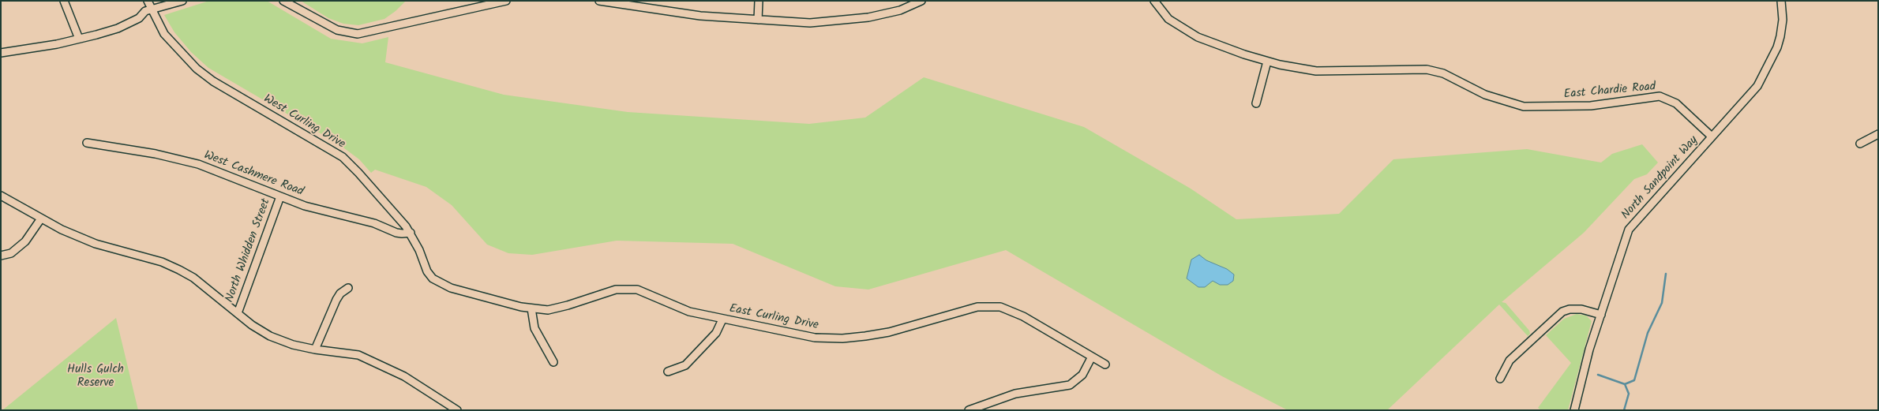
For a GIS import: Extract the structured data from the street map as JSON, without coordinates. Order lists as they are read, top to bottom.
{
  "streets": {
    "street": [
      "East Chardie Road",
      "West Curling Drive",
      "West Cashmere Road",
      "North Sandpoint Way",
      "North Whidden Street",
      "East Curling Drive"
    ]
  },
  "crossings": [
    ["East Chardie Road", "North Sandpoint Way"],
    ["West Curling Drive", "West Cashmere Road"],
    ["West Curling Drive", "East Curling Drive"],
    ["West Cashmere Road", "North Whidden Street"]
  ],
  "parks": ["Hulls Gulch Reserve"]
}
